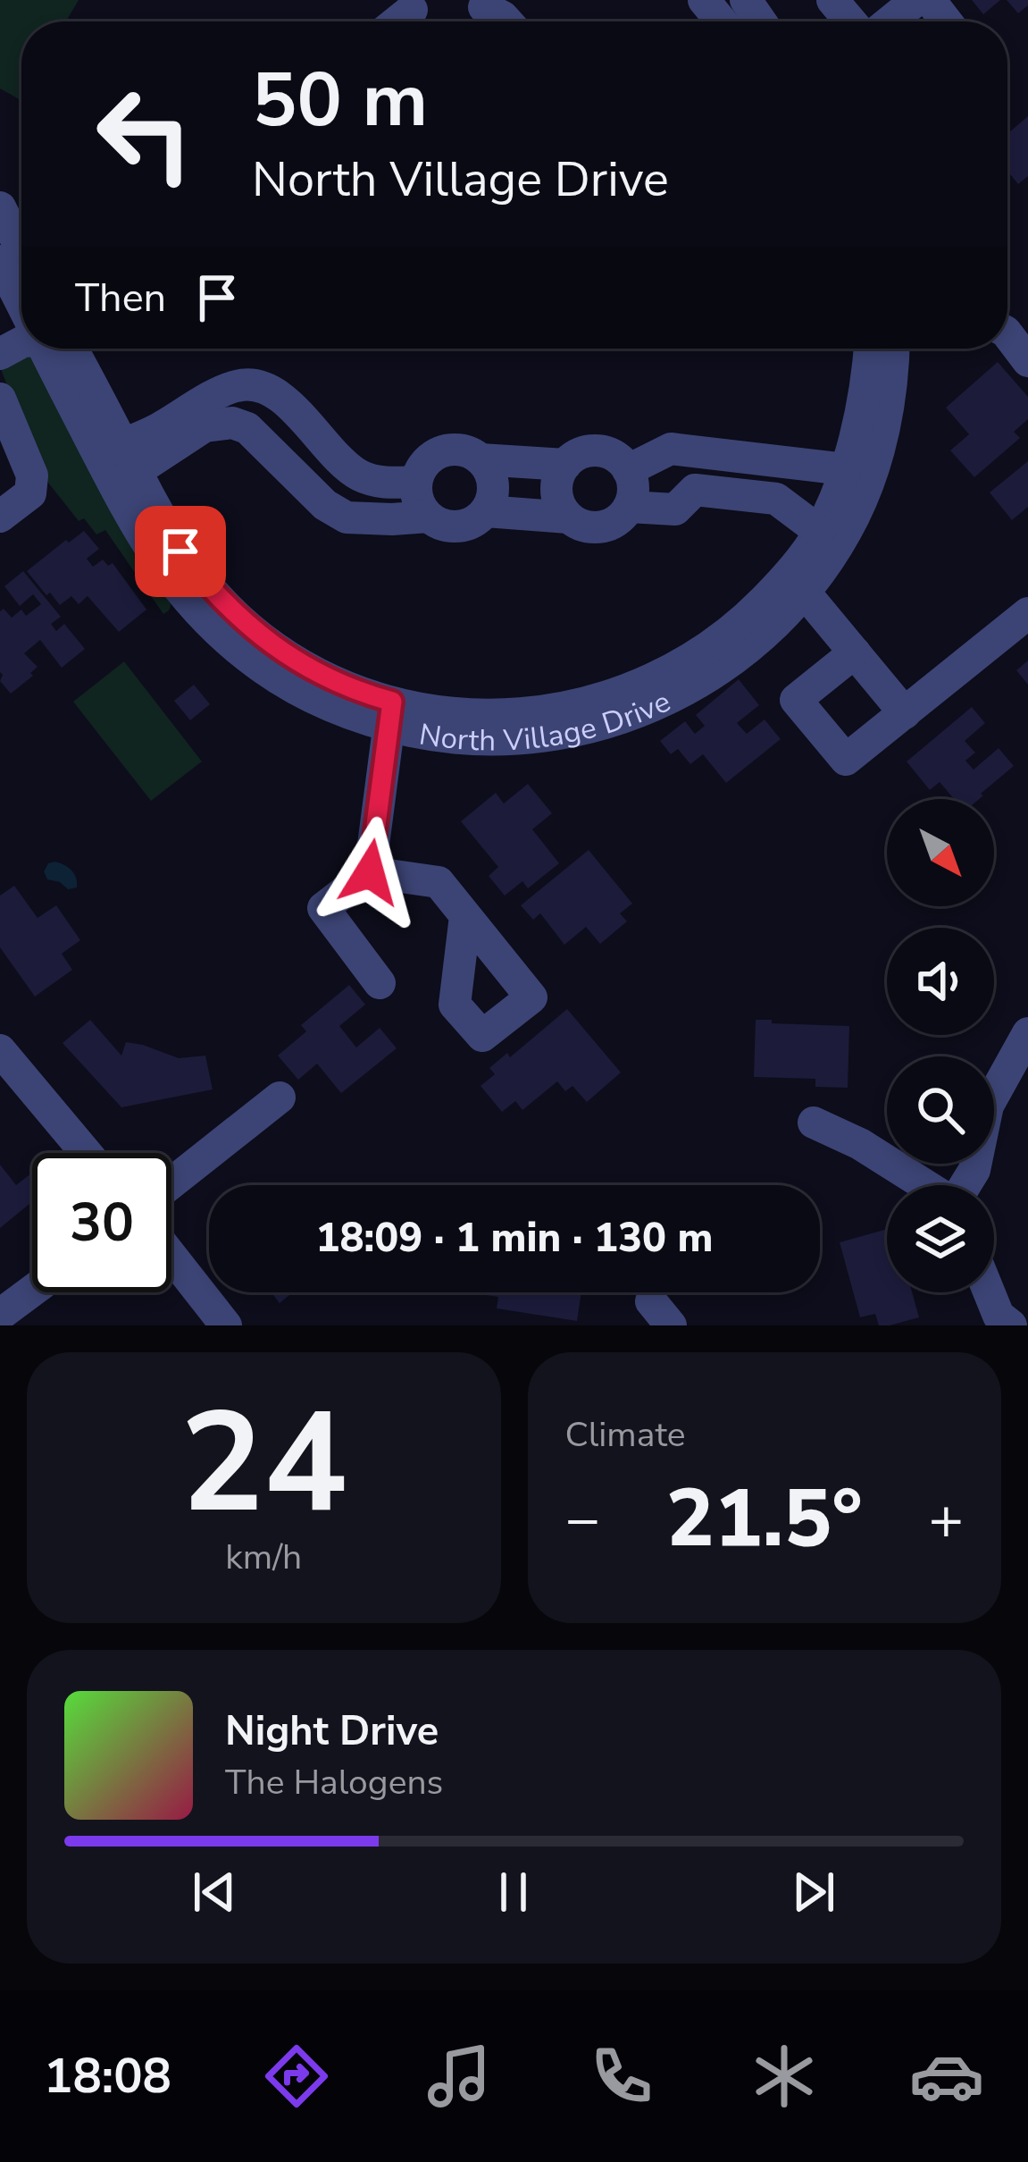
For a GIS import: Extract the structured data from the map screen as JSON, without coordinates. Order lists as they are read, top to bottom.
{
  "streets": {
    "street": ["North Village Drive"]
  },
  "north": "bottom right",
  "page": {
    "turn": ["50 m", "North Village Drive"],
    "then": "Then",
    "limit": "30",
    "trip": "18:09 · 1 min · 130 m",
    "tile": [
      ["24", "km/h"],
      "Climate"
    ],
    "heat": ["−", "21.5°", "+"],
    "song": ["Night Drive", "The Halogens"],
    "tabs": "18:08"
  }
}
